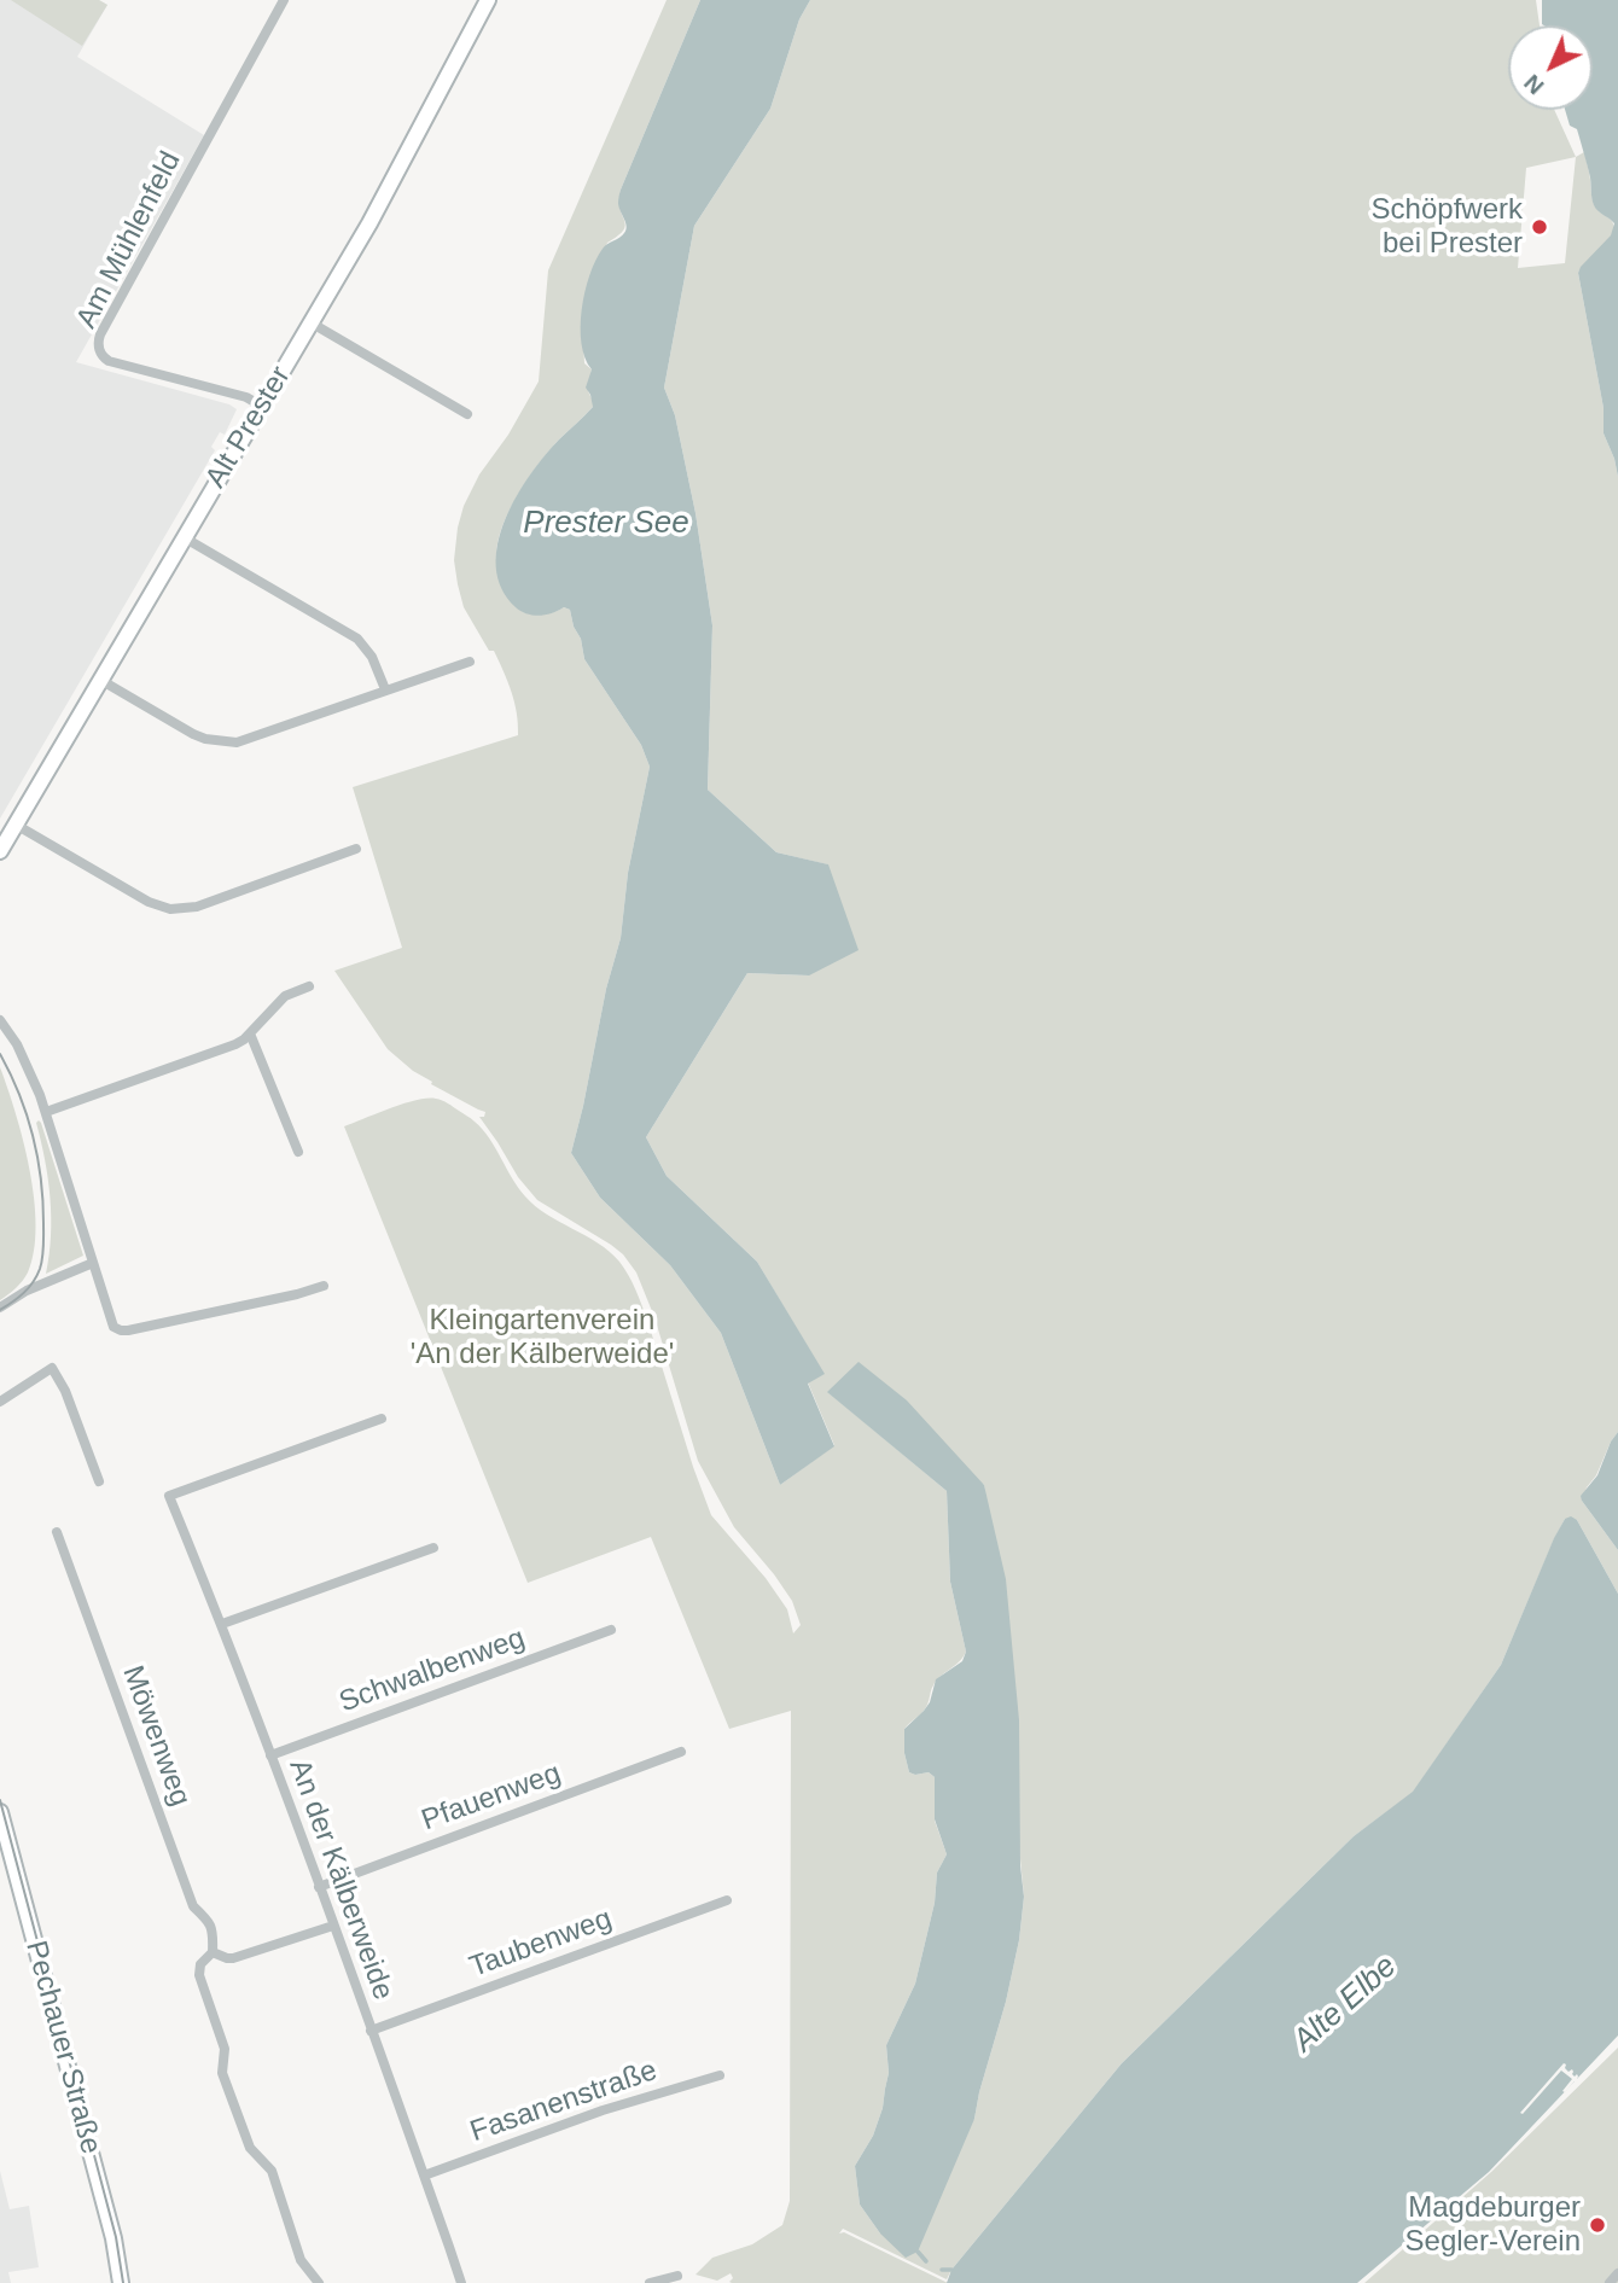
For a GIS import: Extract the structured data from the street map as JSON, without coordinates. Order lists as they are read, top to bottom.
{
  "streets": {
    "main road": ["Alt Prester", "Pechauer Straße"],
    "street": [
      "Am Mühlenfeld",
      "Schwalbenweg",
      "Möwenweg",
      "Pfauenweg",
      "An der Kälberweide",
      "Taubenweg",
      "Fasanenstraße"
    ]
  },
  "crossings": [
    ["Am Mühlenfeld", "Alt Prester"],
    ["Schwalbenweg", "An der Kälberweide"],
    ["Pfauenweg", "An der Kälberweide"],
    ["An der Kälberweide", "Taubenweg"],
    ["An der Kälberweide", "Fasanenstraße"]
  ],
  "water": ["Prester See", "Alte Elbe"],
  "parks": ["Kleingartenverein 'An der Kälberweide'"],
  "places": ["Schöpfwerk bei Prester", "Magdeburger Segler-Verein"],
  "north": "bottom left"
}
